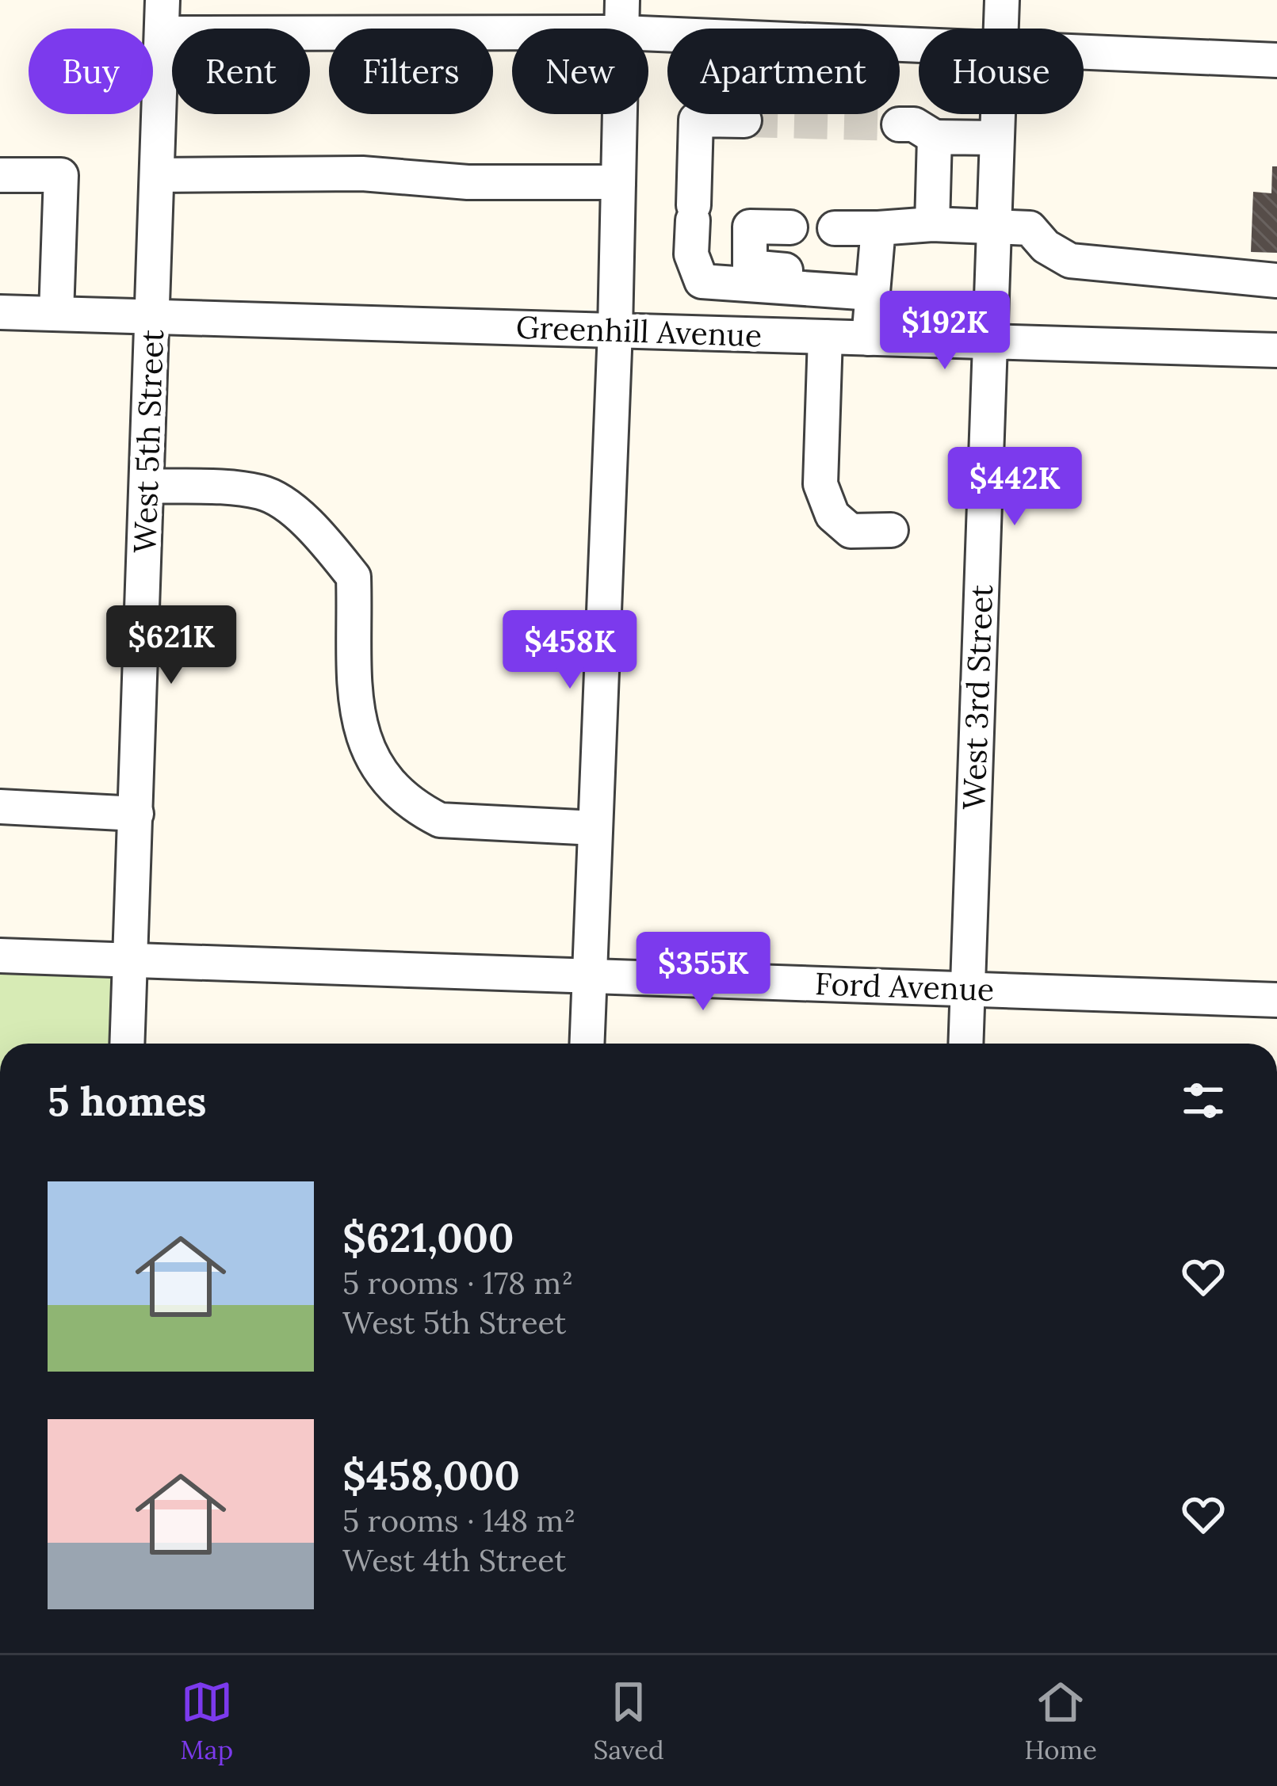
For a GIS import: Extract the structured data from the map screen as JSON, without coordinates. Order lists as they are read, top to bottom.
{
  "streets": {
    "street": [
      "Greenhill Avenue",
      "West 5th Street",
      "West 3rd Street",
      "Ford Avenue"
    ]
  },
  "crossings": [
    ["Greenhill Avenue", "West 5th Street"],
    ["Greenhill Avenue", "West 3rd Street"],
    ["West 5th Street", "Ford Avenue"],
    ["West 3rd Street", "Ford Avenue"]
  ],
  "page": {
    "chip": [
      "Buy",
      "Rent",
      "Filters",
      "New",
      "Apartment",
      "House"
    ],
    "price": [
      "$192K",
      "$442K",
      "$621K",
      "$458K",
      "$355K"
    ],
    "heading": "5 homes",
    "list": [
      {
        "name": "$621,000",
        "note": "5 rooms · 178 m² · West 5th Street"
      },
      {
        "name": "$458,000",
        "note": "5 rooms · 148 m² · West 4th Street"
      }
    ],
    "tabs": ["Map", "Saved", "Home"]
  }
}
